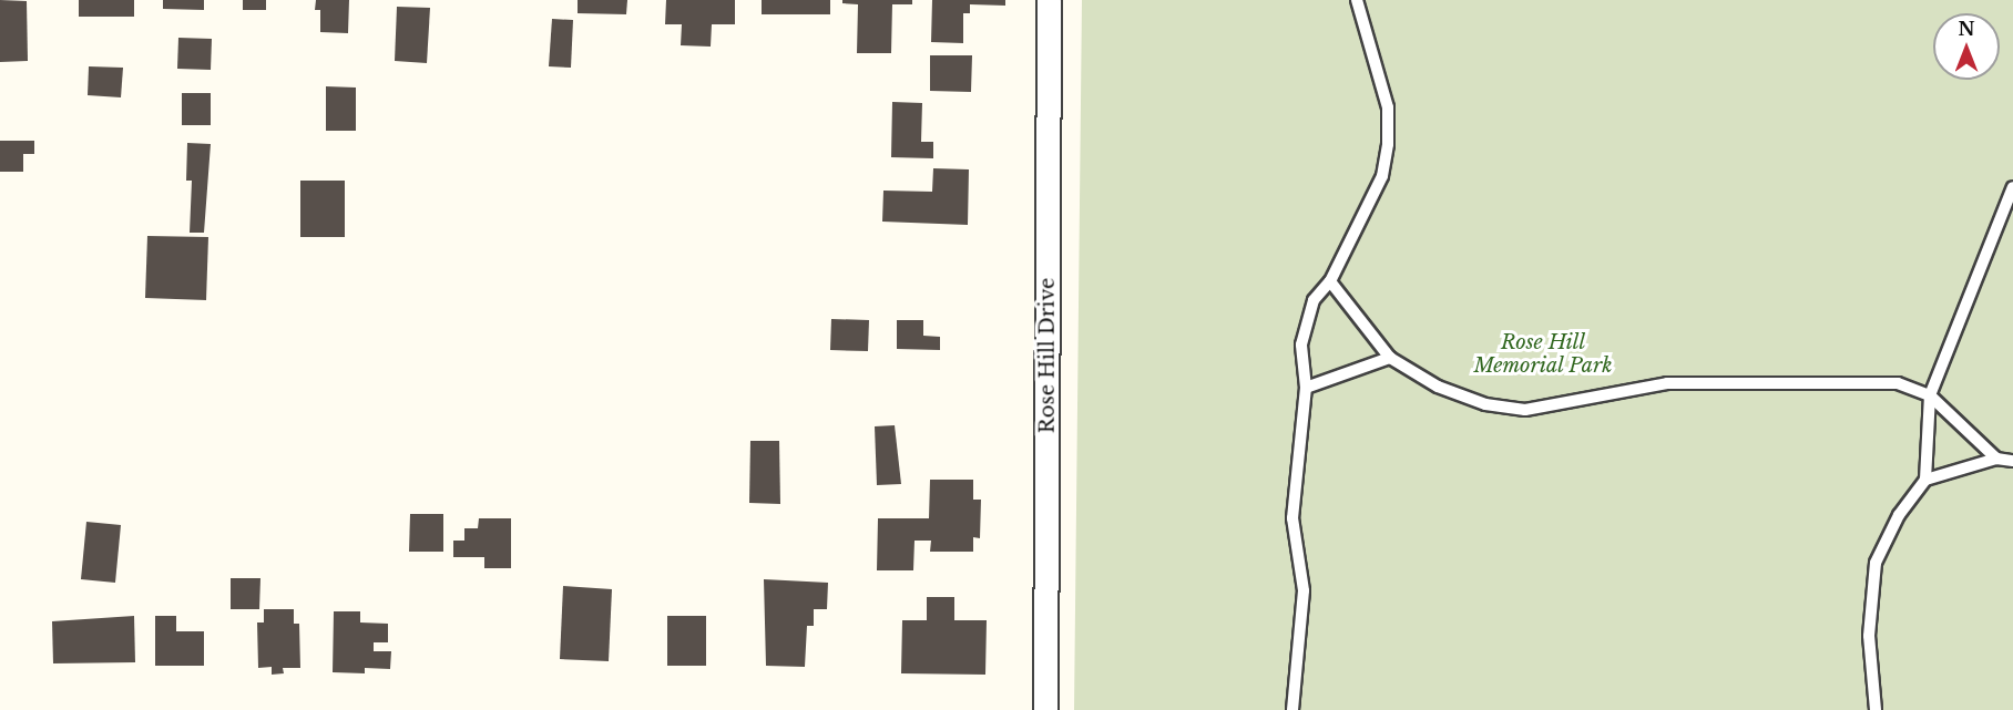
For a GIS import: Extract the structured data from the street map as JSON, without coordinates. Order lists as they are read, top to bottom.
{
  "streets": {
    "street": ["Rose Hill Drive"]
  },
  "parks": ["Rose Hill Memorial Park"],
  "north": "top"
}
